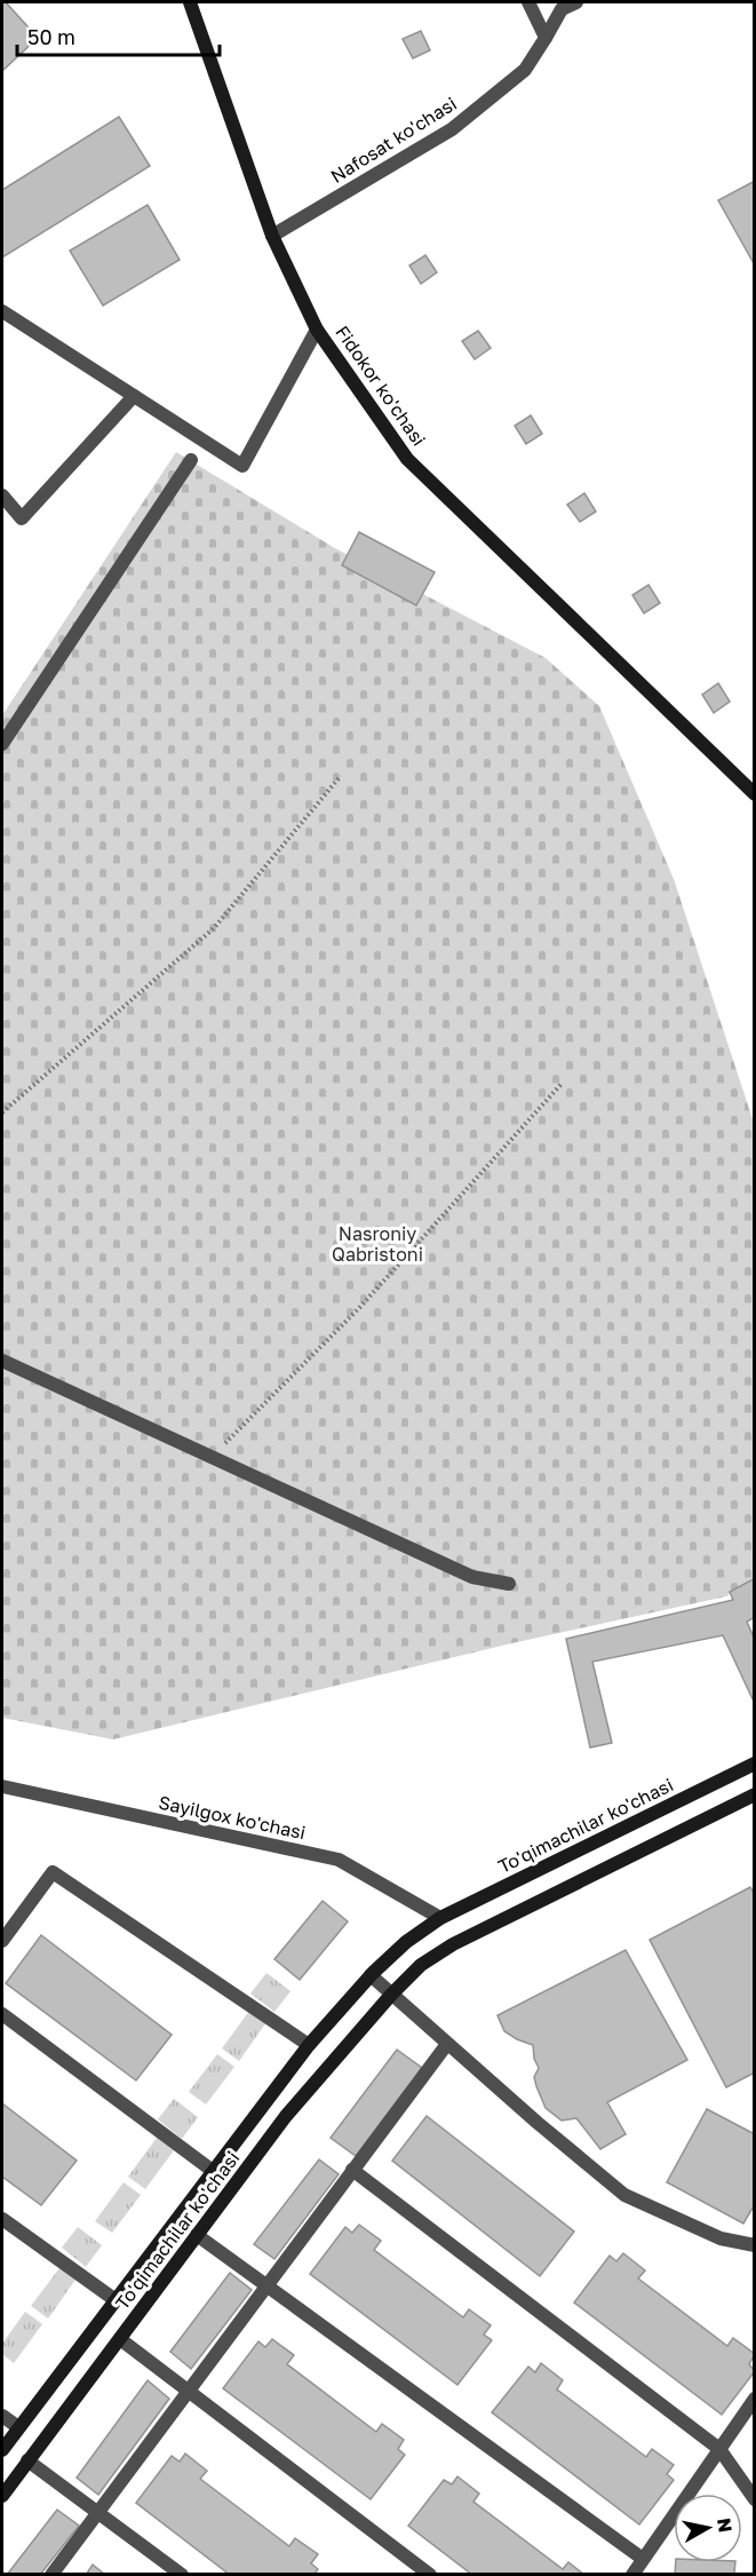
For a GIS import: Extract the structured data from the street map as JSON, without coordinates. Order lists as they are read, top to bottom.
{
  "streets": {
    "main road": ["Fidokor ko'chasi", "To'qimachilar ko'chasi"],
    "street": ["Nafosat ko'chasi", "Sayilgox ko'chasi"]
  },
  "crossings": [
    ["Nafosat ko'chasi", "Fidokor ko'chasi"],
    ["Sayilgox ko'chasi", "To'qimachilar ko'chasi"]
  ],
  "parks": ["Nasroniy Qabristoni"],
  "scale_bar": "50 m",
  "north": "right"
}
